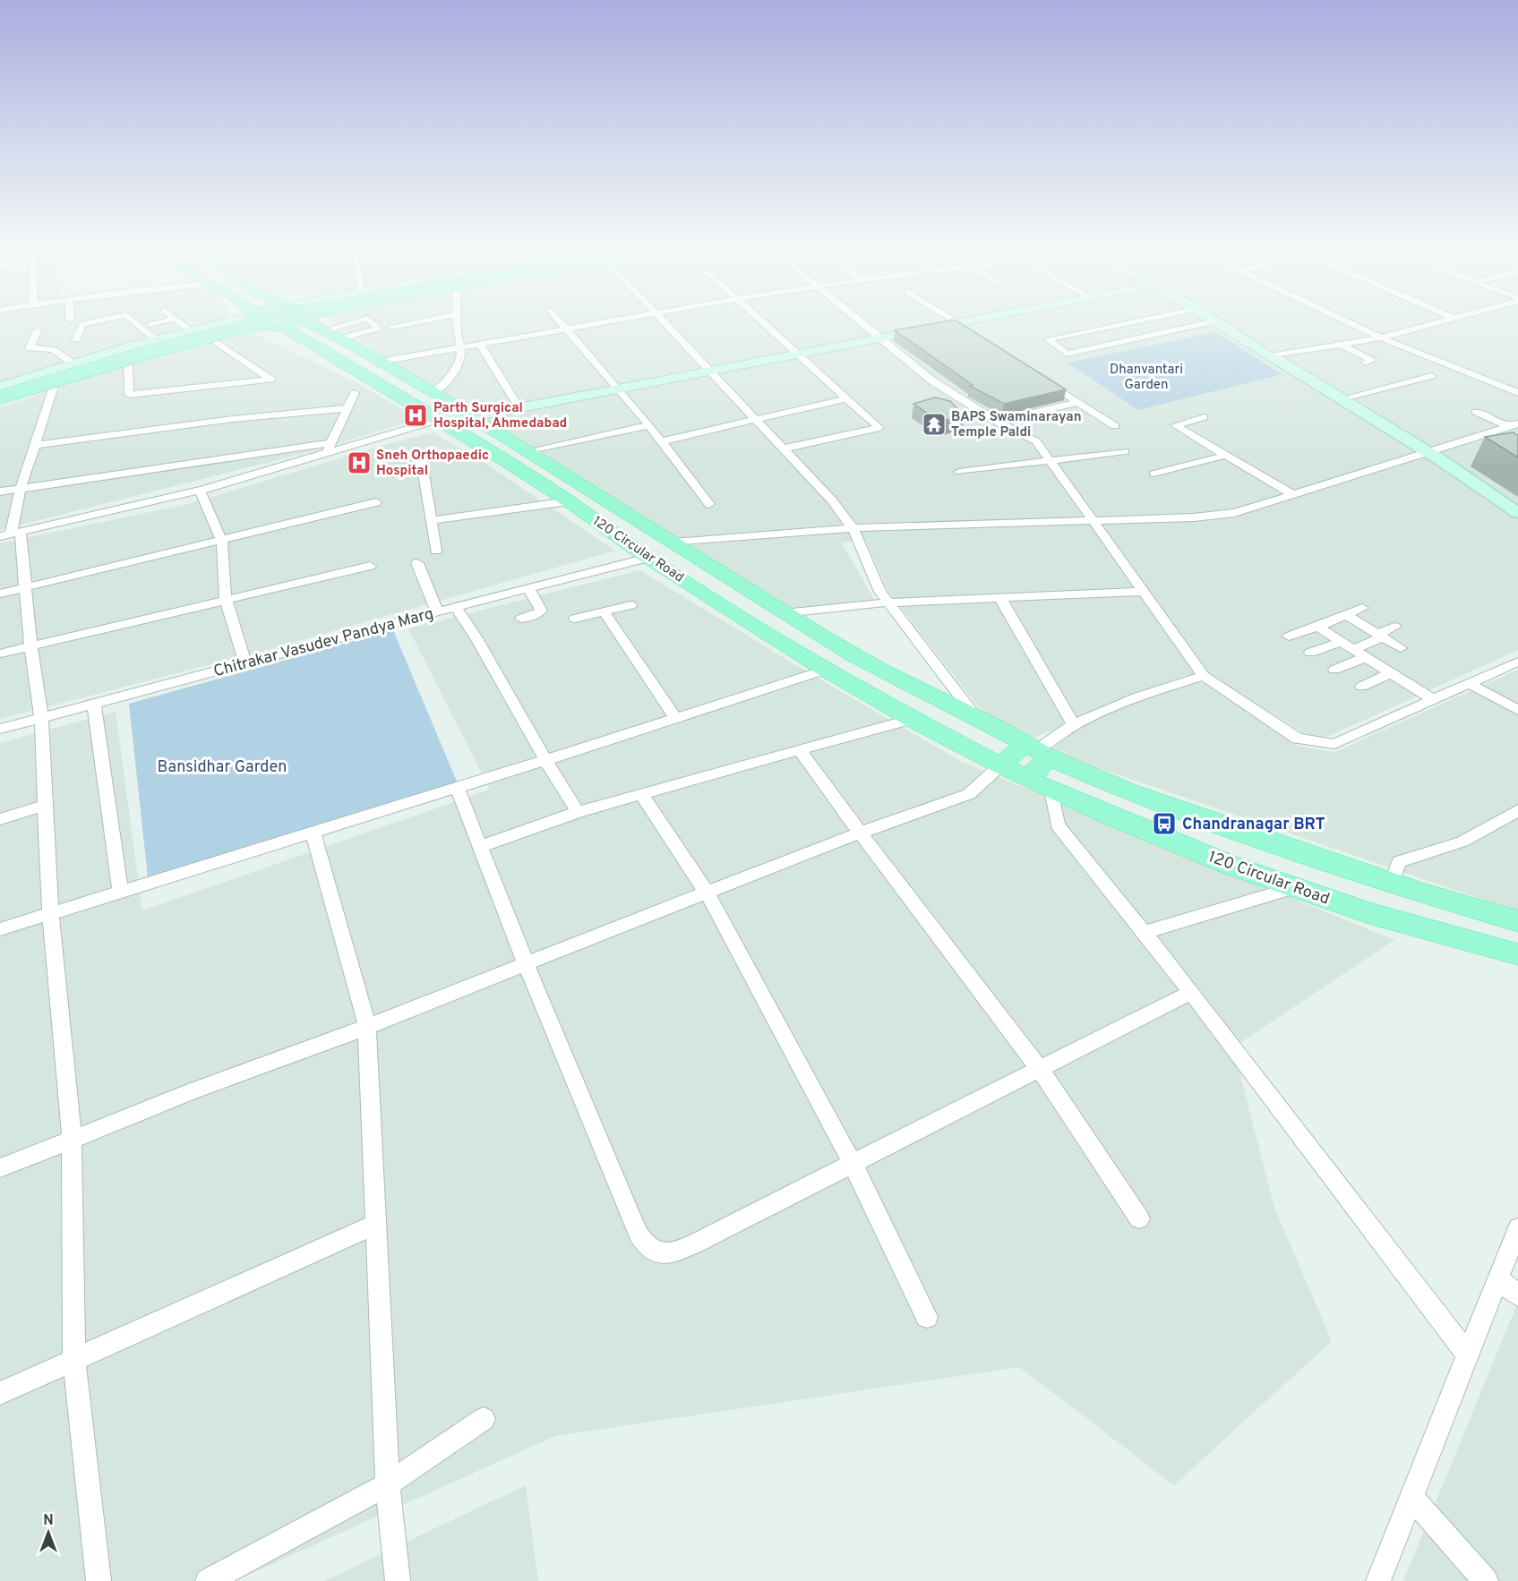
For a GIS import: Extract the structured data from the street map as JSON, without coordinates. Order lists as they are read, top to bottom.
{
  "streets": {
    "main road": ["120 Circular Road"],
    "street": ["Chitrakar Vasudev Pandya Marg"]
  },
  "crossings": [
    ["120 Circular Road", "Chitrakar Vasudev Pandya Marg"]
  ],
  "parks": ["Dhanvantari Garden", "Bansidhar Garden"],
  "places": {
    "hospital": ["Parth Surgical Hospital, Ahmedabad", "Sneh Orthopaedic Hospital"],
    "temple": ["BAPS Swaminarayan Temple Paldi"],
    "bus stop": ["Chandranagar BRT"]
  },
  "north": "top"
}
